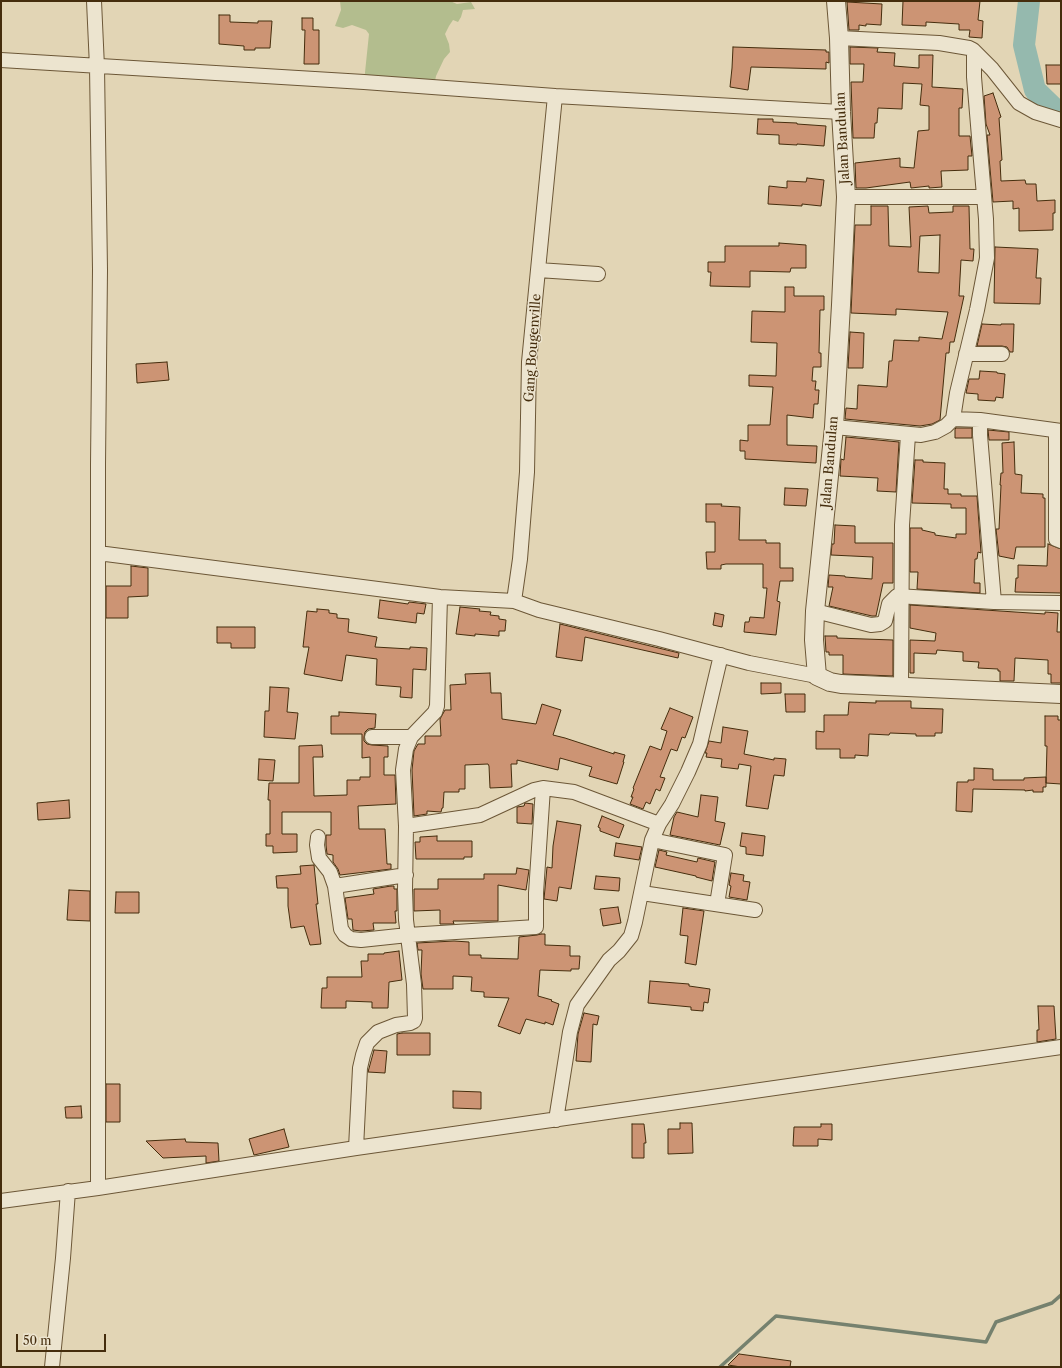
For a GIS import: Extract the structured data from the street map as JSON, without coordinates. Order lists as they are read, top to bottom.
{
  "streets": {
    "street": ["Jalan Bandulan", "Gang Bougenville"]
  },
  "scale_bar": "50 m"
}
